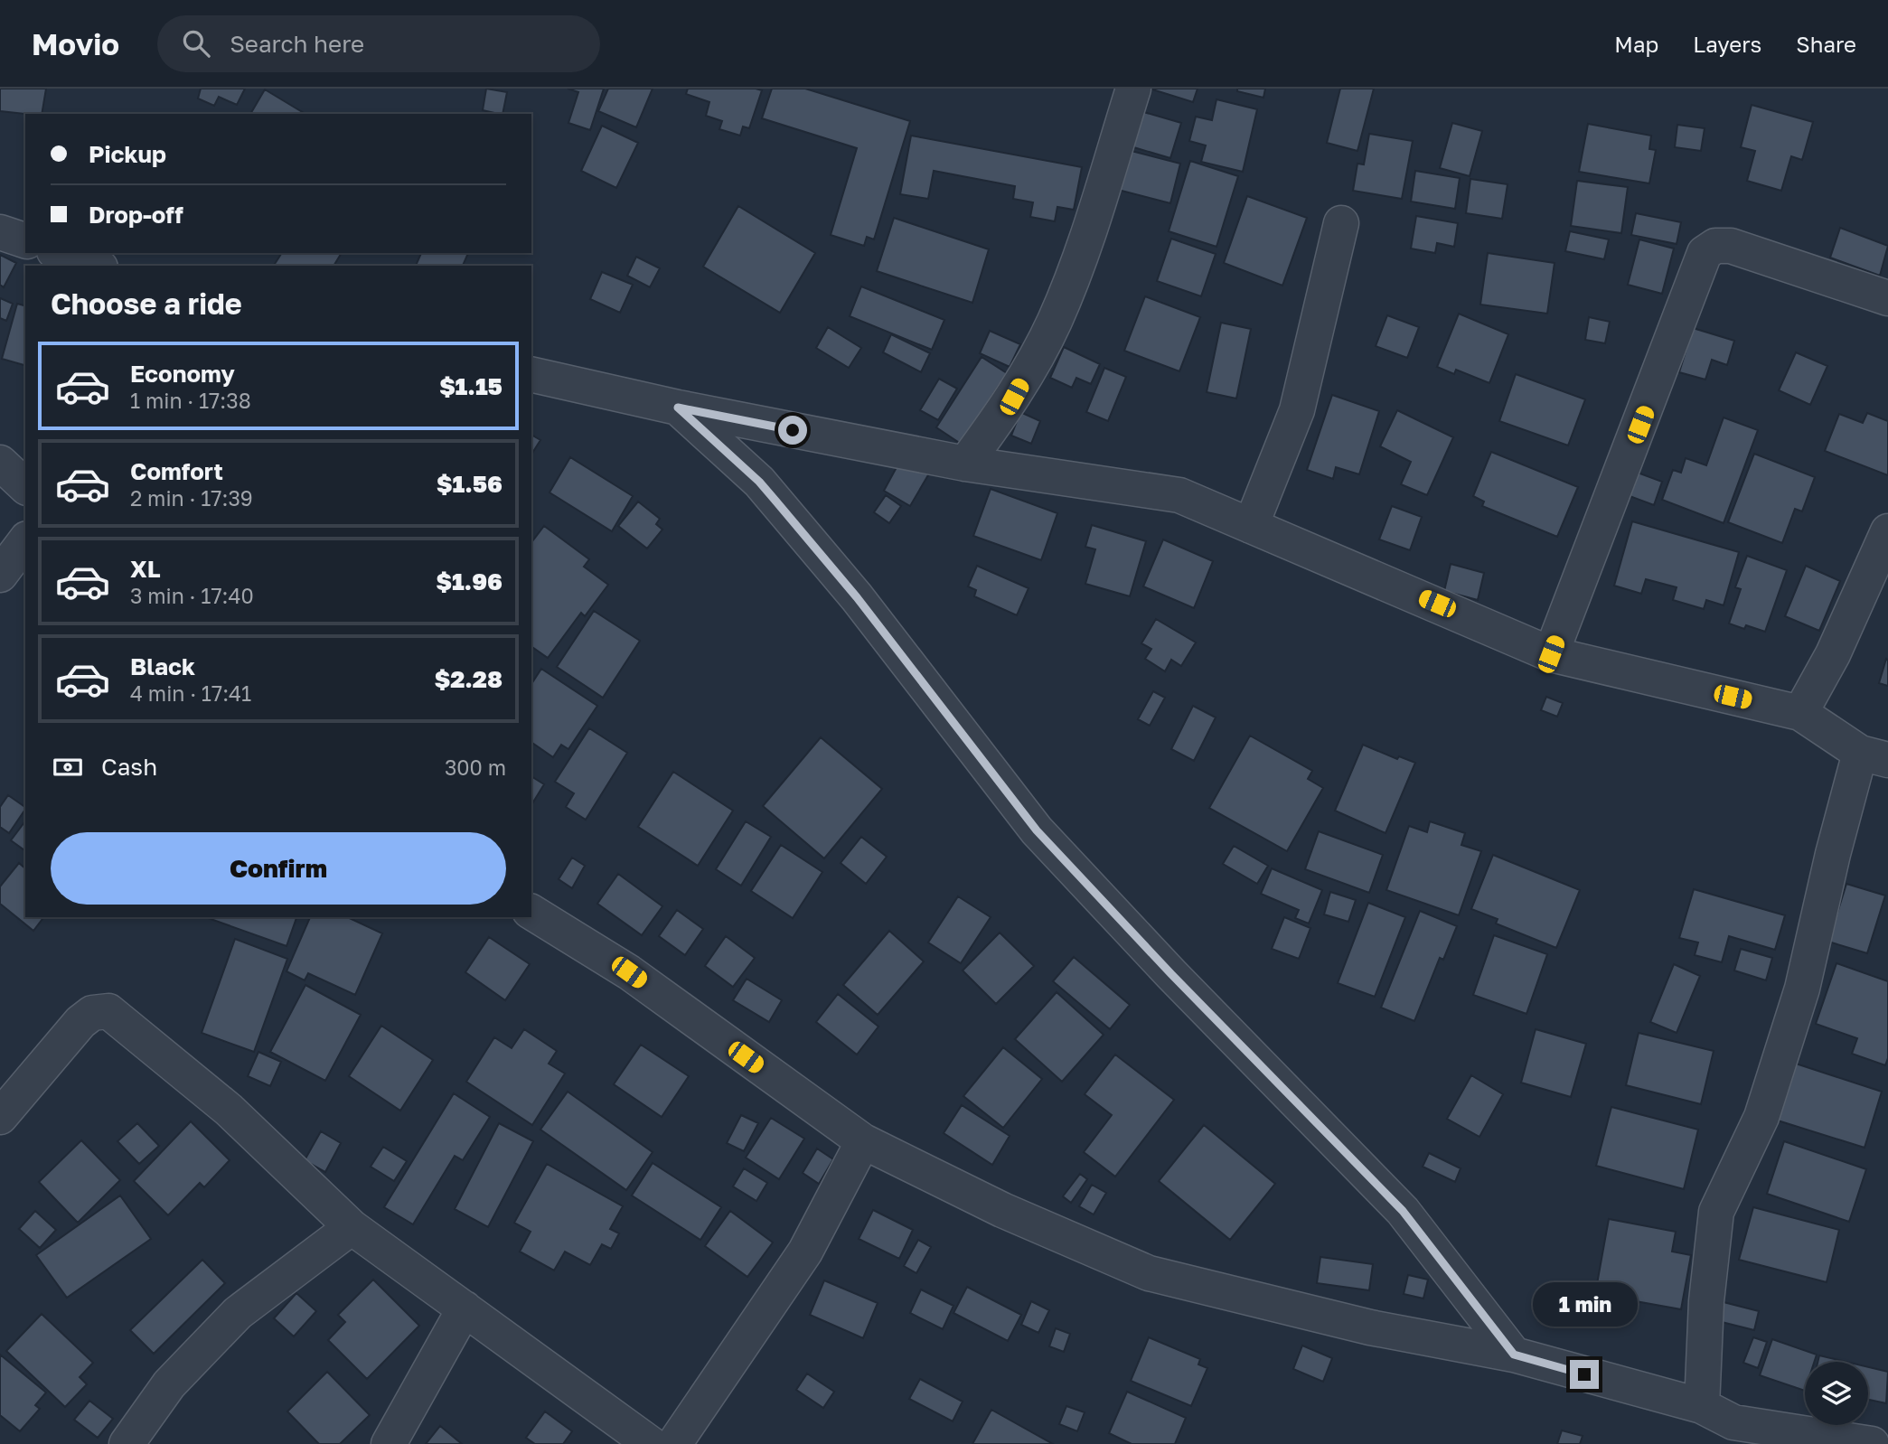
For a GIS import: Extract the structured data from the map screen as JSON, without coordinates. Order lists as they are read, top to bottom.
{
  "page": {
    "header": "Movio",
    "search": "Search here",
    "nav": ["Map", "Layers", "Share"],
    "banner": ["Pickup", "Drop-off"],
    "heading": "Choose a ride",
    "list": [
      {
        "name": "Economy",
        "note": "1 min · 17:38",
        "value": "$1.15"
      },
      {
        "name": "Comfort",
        "note": "2 min · 17:39",
        "value": "$1.56"
      },
      {
        "name": "XL",
        "note": "3 min · 17:40",
        "value": "$1.96"
      },
      {
        "name": "Black",
        "note": "4 min · 17:41",
        "value": "$2.28"
      }
    ],
    "pay": ["Cash", "300 m"],
    "buttons": "Confirm",
    "bubble": "1 min"
  }
}
